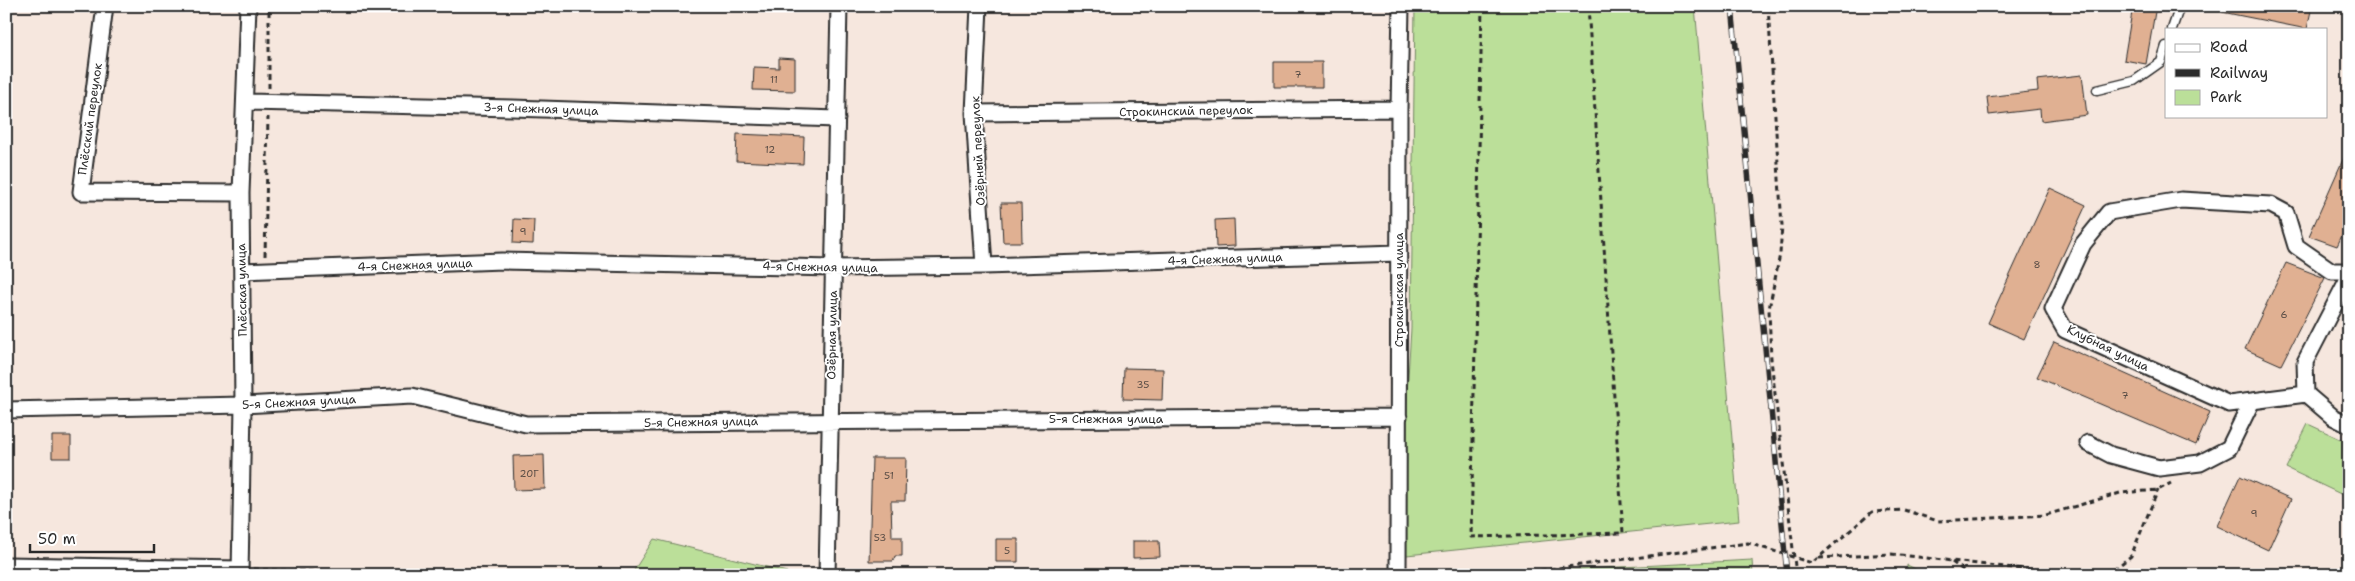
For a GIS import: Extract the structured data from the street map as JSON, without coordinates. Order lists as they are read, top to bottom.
{
  "streets": {
    "street": [
      "3-я Снежная улица",
      "Строкинский переулок",
      "Плёсский переулок",
      "Озёрный переулок",
      "4-я Снежная улица",
      "Плёсская улица",
      "Строкинская улица",
      "Озёрная улица",
      "Клубная улица",
      "5-я Снежная улица"
    ]
  },
  "crossings": [
    ["3-я Снежная улица", "Плёсская улица"],
    ["3-я Снежная улица", "Озёрная улица"],
    ["Строкинский переулок", "Озёрный переулок"],
    ["Строкинский переулок", "Строкинская улица"],
    ["Плёсский переулок", "Плёсская улица"],
    ["Озёрный переулок", "4-я Снежная улица"],
    ["4-я Снежная улица", "Плёсская улица"],
    ["4-я Снежная улица", "Строкинская улица"],
    ["4-я Снежная улица", "Озёрная улица"],
    ["Плёсская улица", "5-я Снежная улица"],
    ["Строкинская улица", "5-я Снежная улица"],
    ["Озёрная улица", "5-я Снежная улица"]
  ],
  "house_numbers": [
    "7",
    "11",
    "12",
    "9",
    "8",
    "6",
    "35",
    "7",
    "20Г",
    "51",
    "9",
    "53",
    "5"
  ],
  "legend": ["Road", "Railway", "Park"],
  "scale_bar": "50 m"
}
